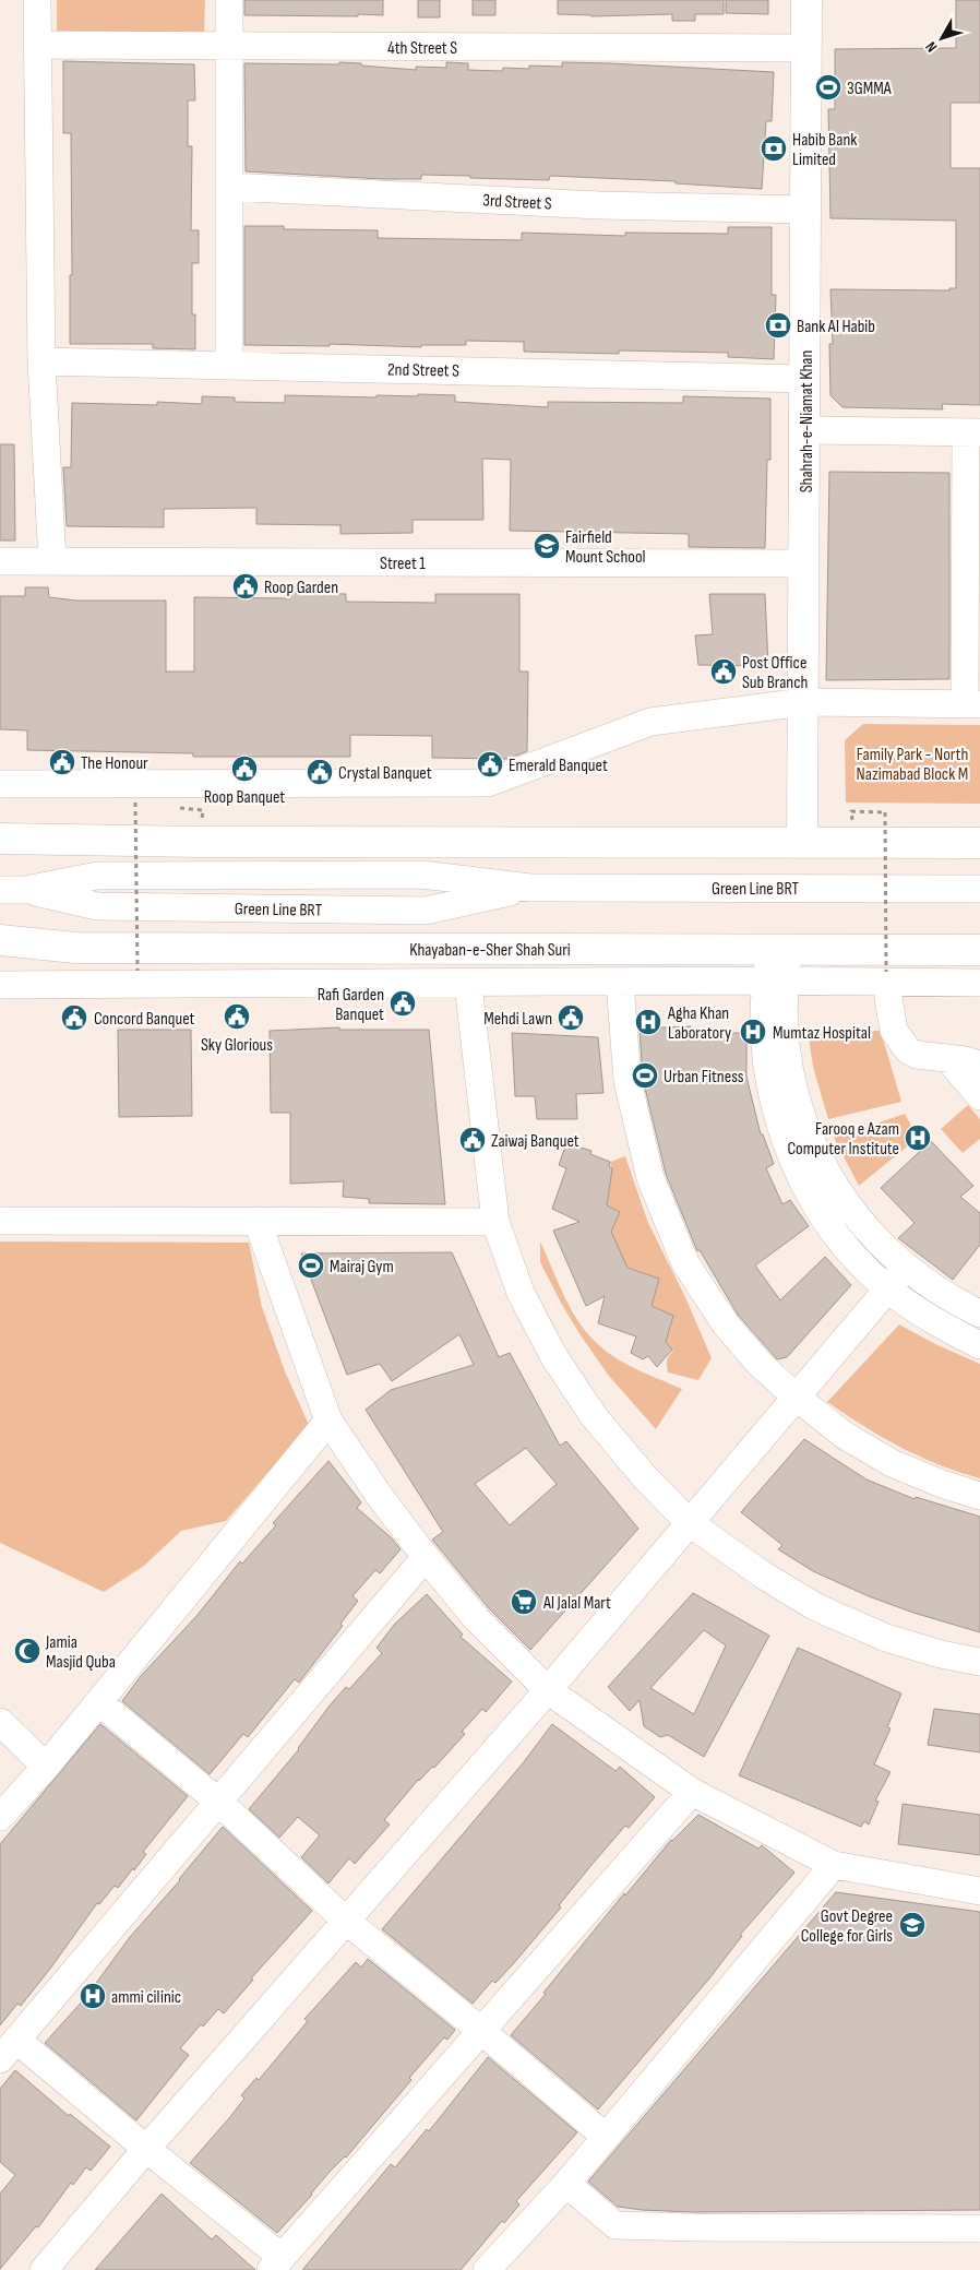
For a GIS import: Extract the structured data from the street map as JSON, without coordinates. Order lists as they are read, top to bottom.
{
  "streets": {
    "main road": ["Shahrah-e-Niamat Khan", "Khayaban-e-Sher Shah Suri"],
    "street": [
      "4th Street S",
      "3rd Street S",
      "2nd Street S",
      "Street 1",
      "Green Line BRT"
    ]
  },
  "crossings": [
    ["4th Street S", "Shahrah-e-Niamat Khan"],
    ["3rd Street S", "Shahrah-e-Niamat Khan"],
    ["2nd Street S", "Shahrah-e-Niamat Khan"],
    ["Shahrah-e-Niamat Khan", "Street 1"]
  ],
  "parks": ["Family Park - North Nazimabad Block M"],
  "places": {
    "sports": ["3GMMA", "Urban Fitness", "Mairaj Gym"],
    "bank": ["Habib Bank Limited", "Bank Al Habib"],
    "school or university": ["Fairfield Mount School", "Govt Degree College for Girls"],
    "public building": [
      "Roop Garden",
      "Post Office Sub Branch",
      "The Honour",
      "Emerald Banquet",
      "Roop Banquet",
      "Crystal Banquet",
      "Rafi Garden Banquet",
      "Sky Glorious",
      "Concord Banquet",
      "Mehdi Lawn",
      "Zaiwaj Banquet"
    ],
    "hospital": [
      "Agha Khan Laboratory",
      "Mumtaz Hospital",
      "Farooq e Azam Computer Institute",
      "ammi cilinic"
    ],
    "supermarket": ["Al Jalal Mart"],
    "mosque": ["Jamia Masjid Quba"]
  },
  "north": "bottom left"
}
